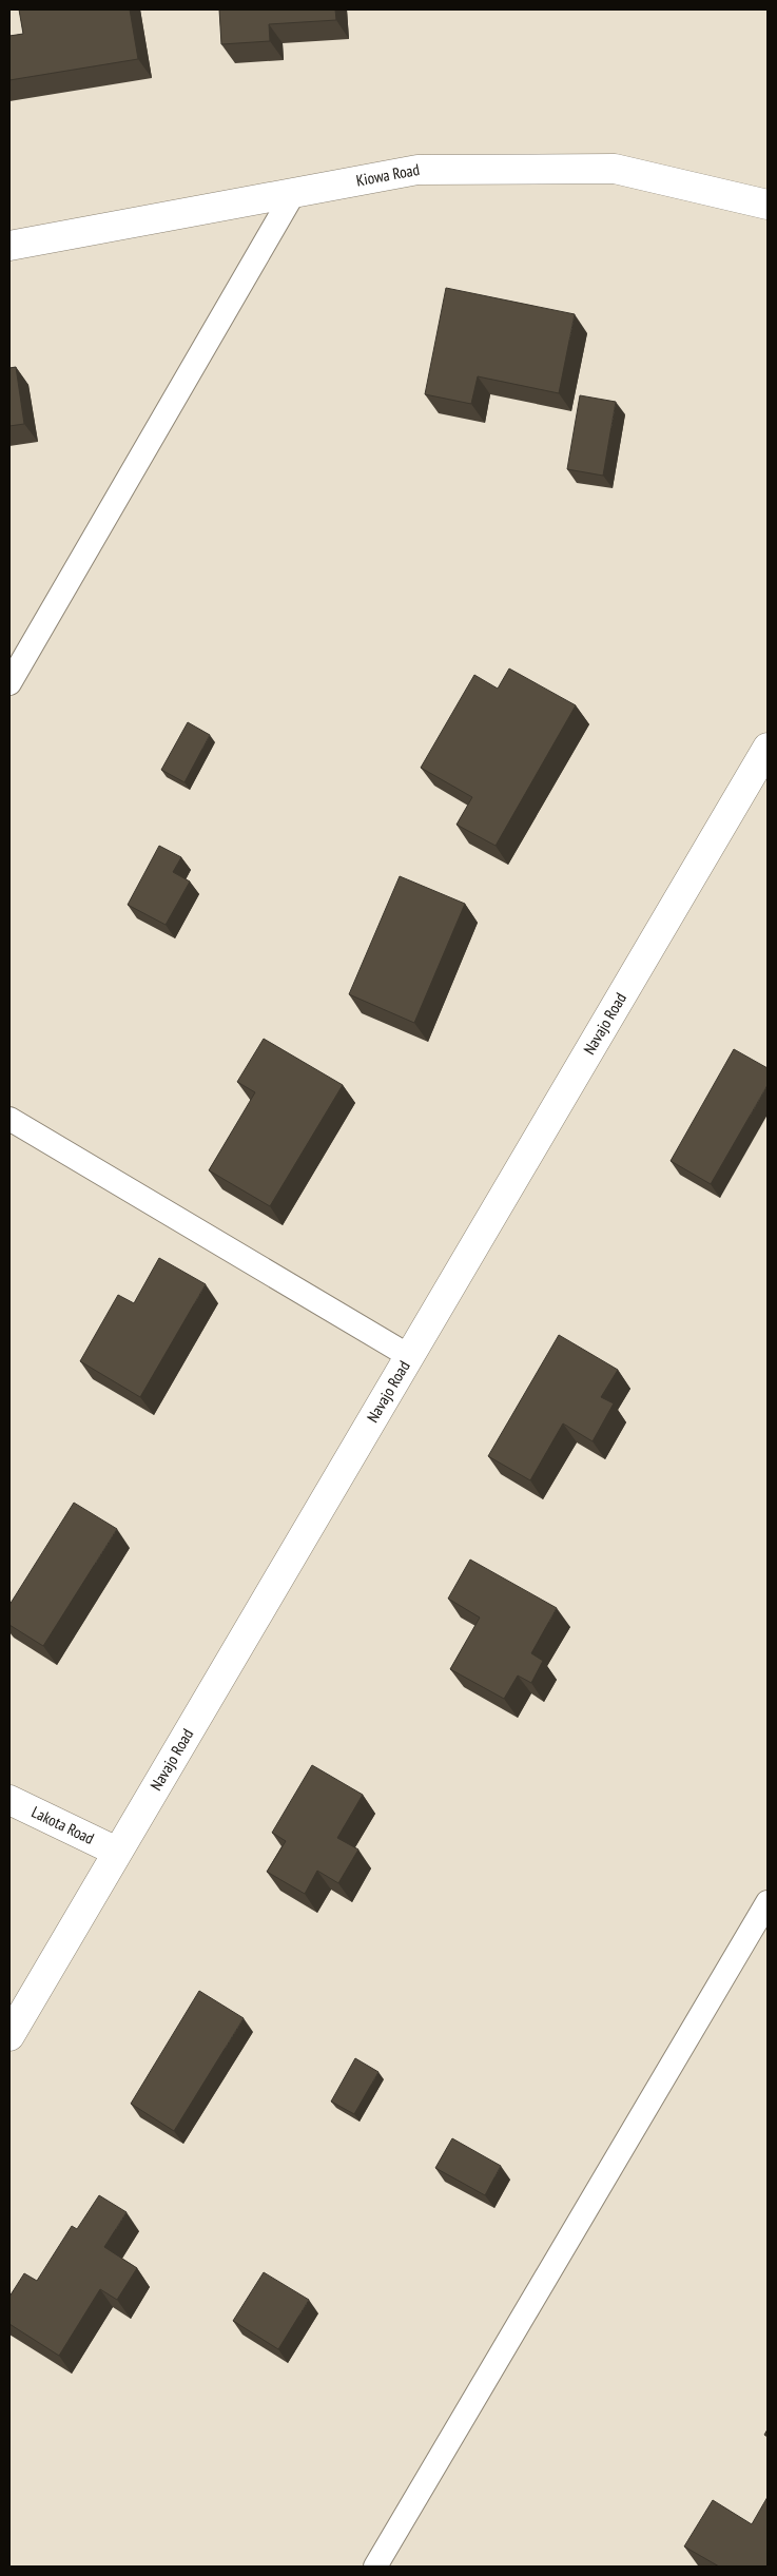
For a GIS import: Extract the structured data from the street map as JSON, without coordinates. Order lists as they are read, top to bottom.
{
  "streets": {
    "main road": ["Kiowa Road", "Navajo Road", "Lakota Road"]
  },
  "crossings": [
    ["Navajo Road", "Lakota Road"]
  ]
}
